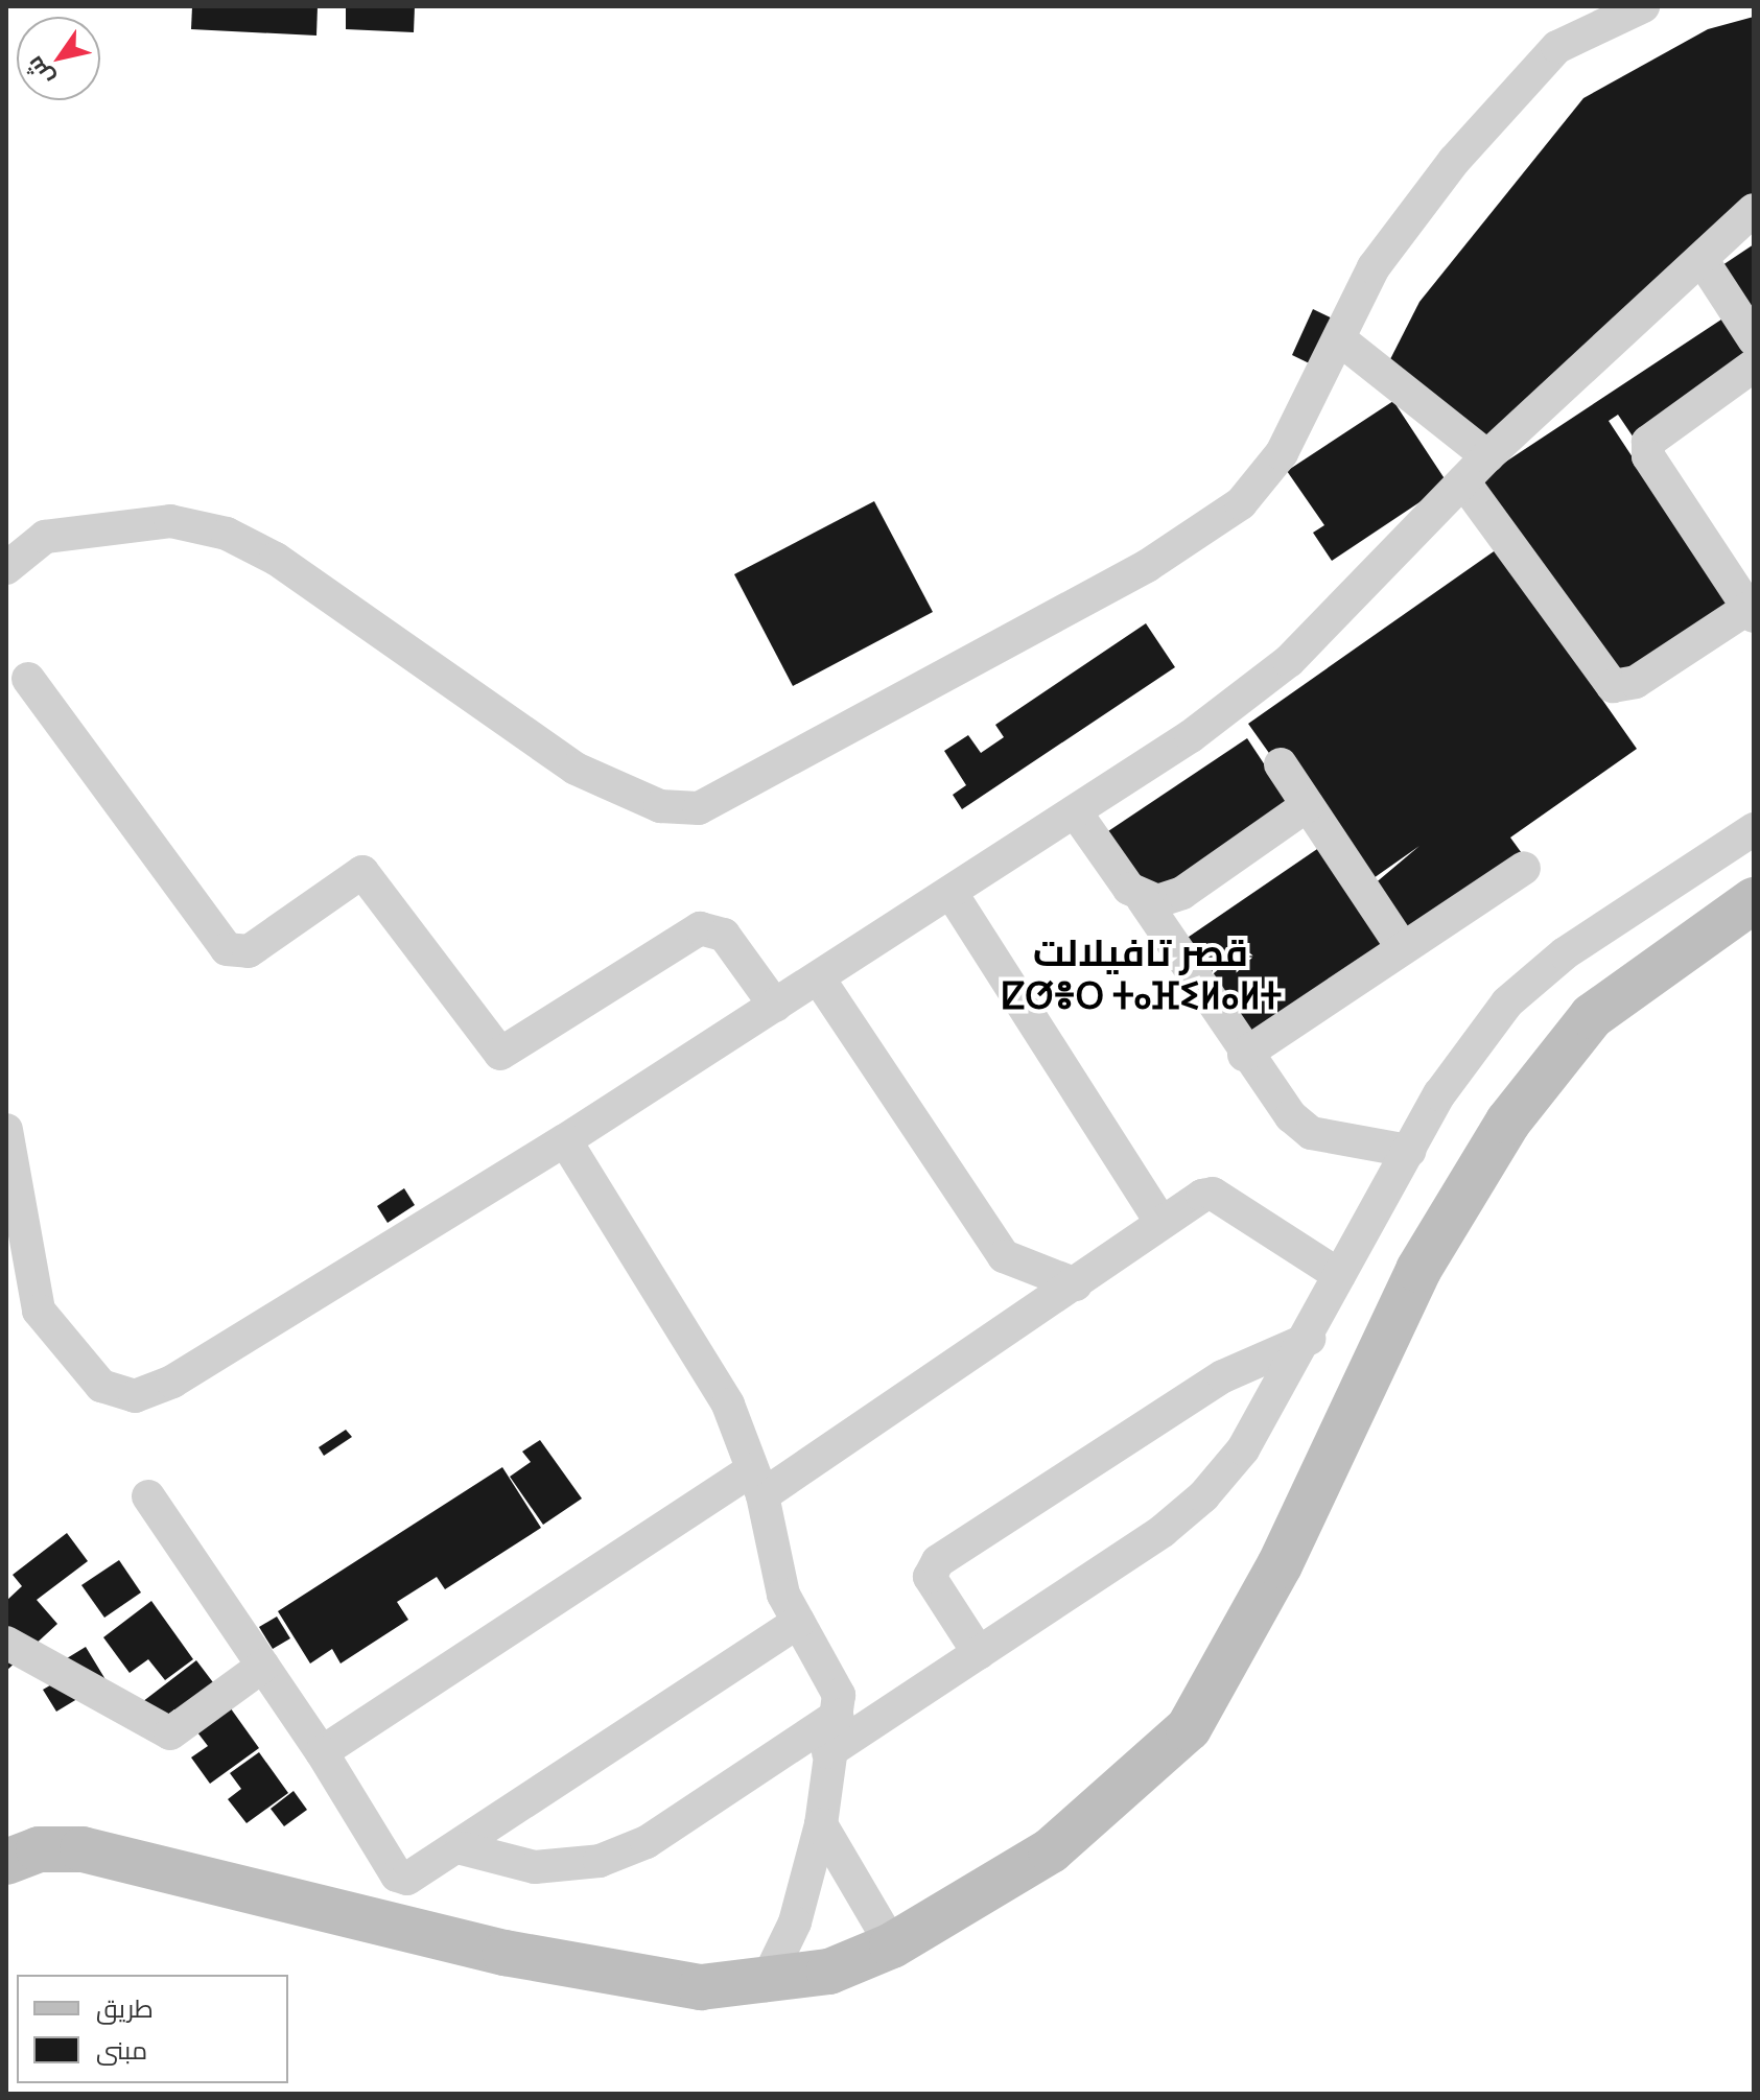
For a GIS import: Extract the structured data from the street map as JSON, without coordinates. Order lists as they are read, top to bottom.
{
  "districts": ["قصر تافيلالت ⵇⵚⴻⵔ ⵜⴰⴼⵉⵍⴰⵍⵜ"],
  "legend": ["طريق", "مبنى"],
  "north": "bottom left"
}
